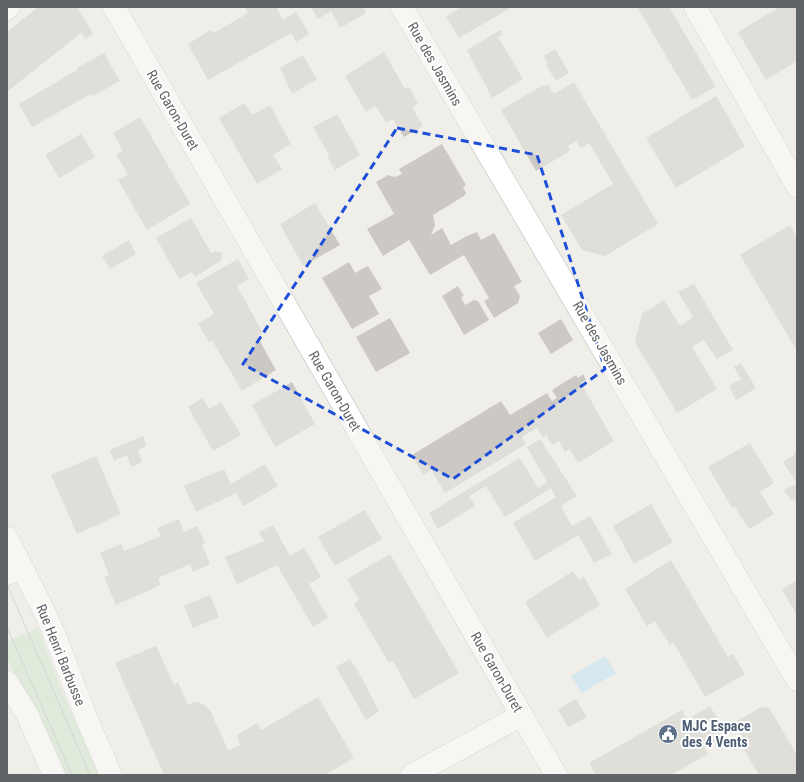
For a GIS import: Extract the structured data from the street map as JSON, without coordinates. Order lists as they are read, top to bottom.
{
  "streets": {
    "street": ["Rue des Jasmins", "Rue Garon-Duret", "Rue Henri Barbusse"]
  },
  "places": {
    "public building": ["MJC Espace des 4 Vents"]
  }
}
